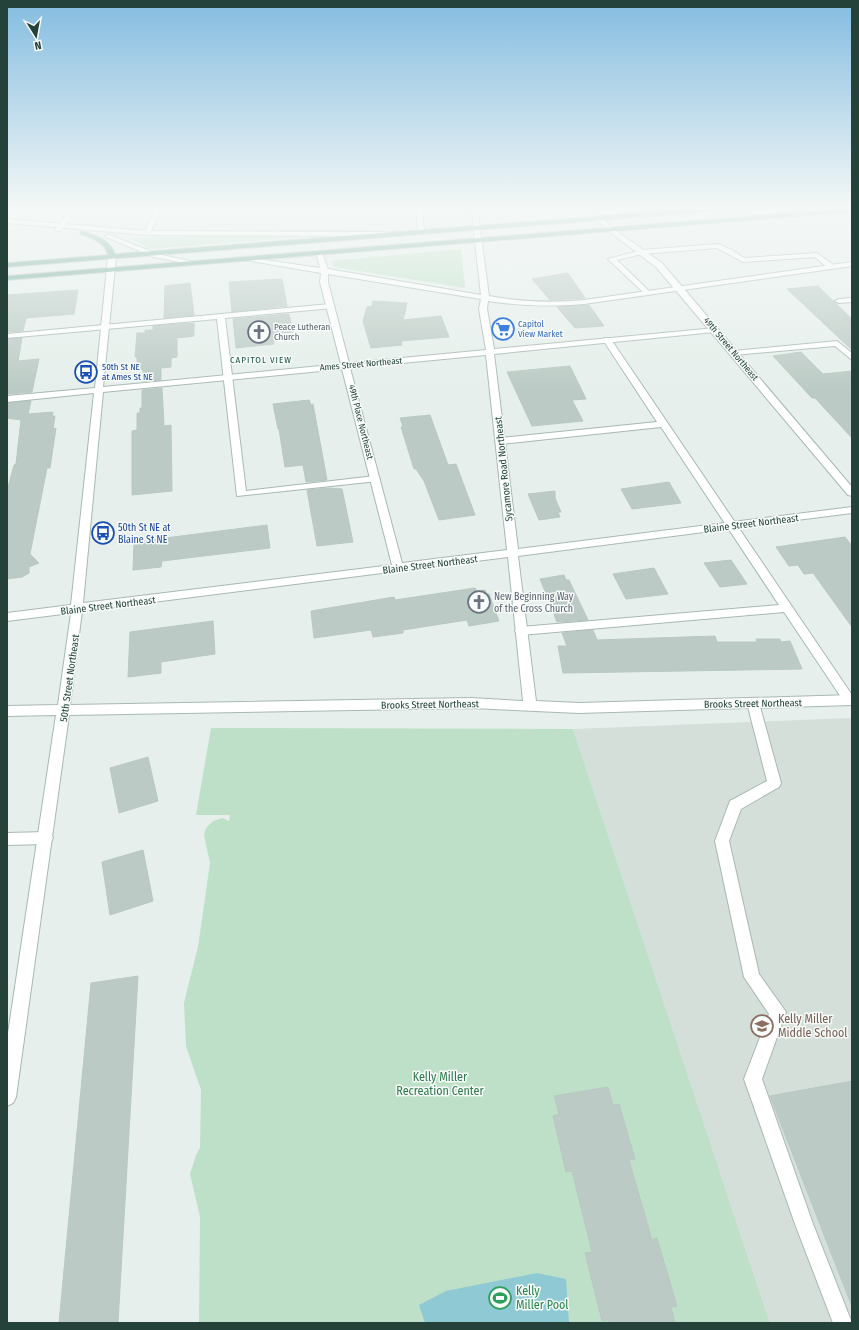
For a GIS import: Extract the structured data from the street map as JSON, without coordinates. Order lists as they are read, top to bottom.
{
  "streets": {
    "street": [
      "49th Street Northeast",
      "Ames Street Northeast",
      "49th Place Northeast",
      "Sycamore Road Northeast",
      "Blaine Street Northeast",
      "50th Street Northeast",
      "Brooks Street Northeast"
    ]
  },
  "crossings": [
    ["49th Street Northeast", "Ames Street Northeast"],
    ["Ames Street Northeast", "49th Place Northeast"],
    ["Ames Street Northeast", "Sycamore Road Northeast"],
    ["Ames Street Northeast", "50th Street Northeast"],
    ["49th Place Northeast", "Blaine Street Northeast"],
    ["Sycamore Road Northeast", "Blaine Street Northeast"],
    ["Sycamore Road Northeast", "Brooks Street Northeast"],
    ["Blaine Street Northeast", "50th Street Northeast"],
    ["50th Street Northeast", "Brooks Street Northeast"]
  ],
  "districts": ["CAPITOL VIEW"],
  "parks": ["Kelly Miller Recreation Center"],
  "places": {
    "supermarket": ["Capitol View Market"],
    "church": ["Peace Lutheran Church", "New Beginning Way of the Cross Church"],
    "bus stop": ["50th St NE at Ames St NE", "50th St NE at Blaine St NE"],
    "school or university": ["Kelly Miller Middle School"],
    "sports": ["Kelly Miller Pool"]
  },
  "north": "bottom"
}
